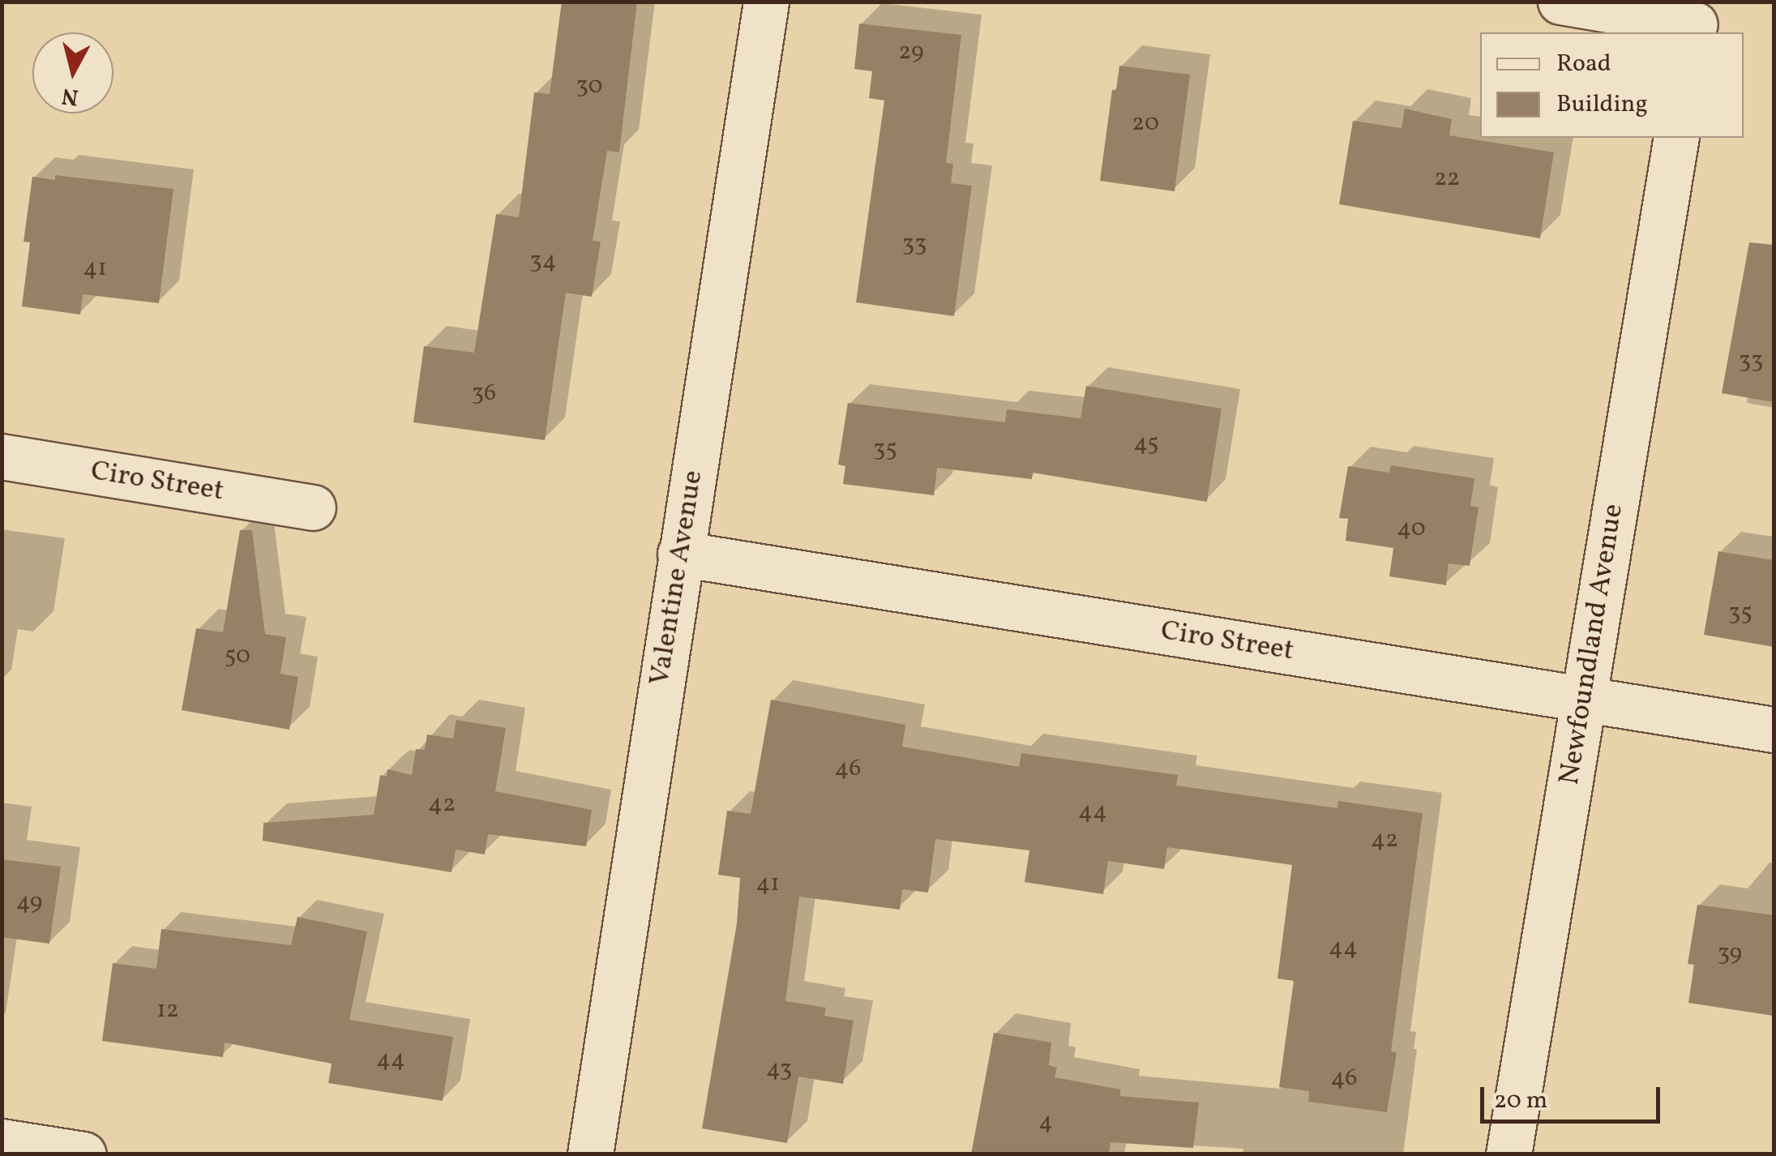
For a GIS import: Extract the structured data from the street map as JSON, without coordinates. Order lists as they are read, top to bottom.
{
  "streets": {
    "street": ["Ciro Street", "Valentine Avenue", "Newfoundland Avenue"]
  },
  "crossings": [
    ["Ciro Street", "Valentine Avenue"],
    ["Ciro Street", "Newfoundland Avenue"]
  ],
  "house_numbers": [
    "29",
    "30",
    "20",
    "22",
    "33",
    "34",
    "41",
    "33",
    "36",
    "45",
    "35",
    "40",
    "35",
    "50",
    "46",
    "42",
    "44",
    "42",
    "41",
    "49",
    "44",
    "39",
    "12",
    "44",
    "43",
    "46",
    "4"
  ],
  "legend": ["Road", "Building"],
  "scale_bar": "20 m",
  "north": "bottom"
}
